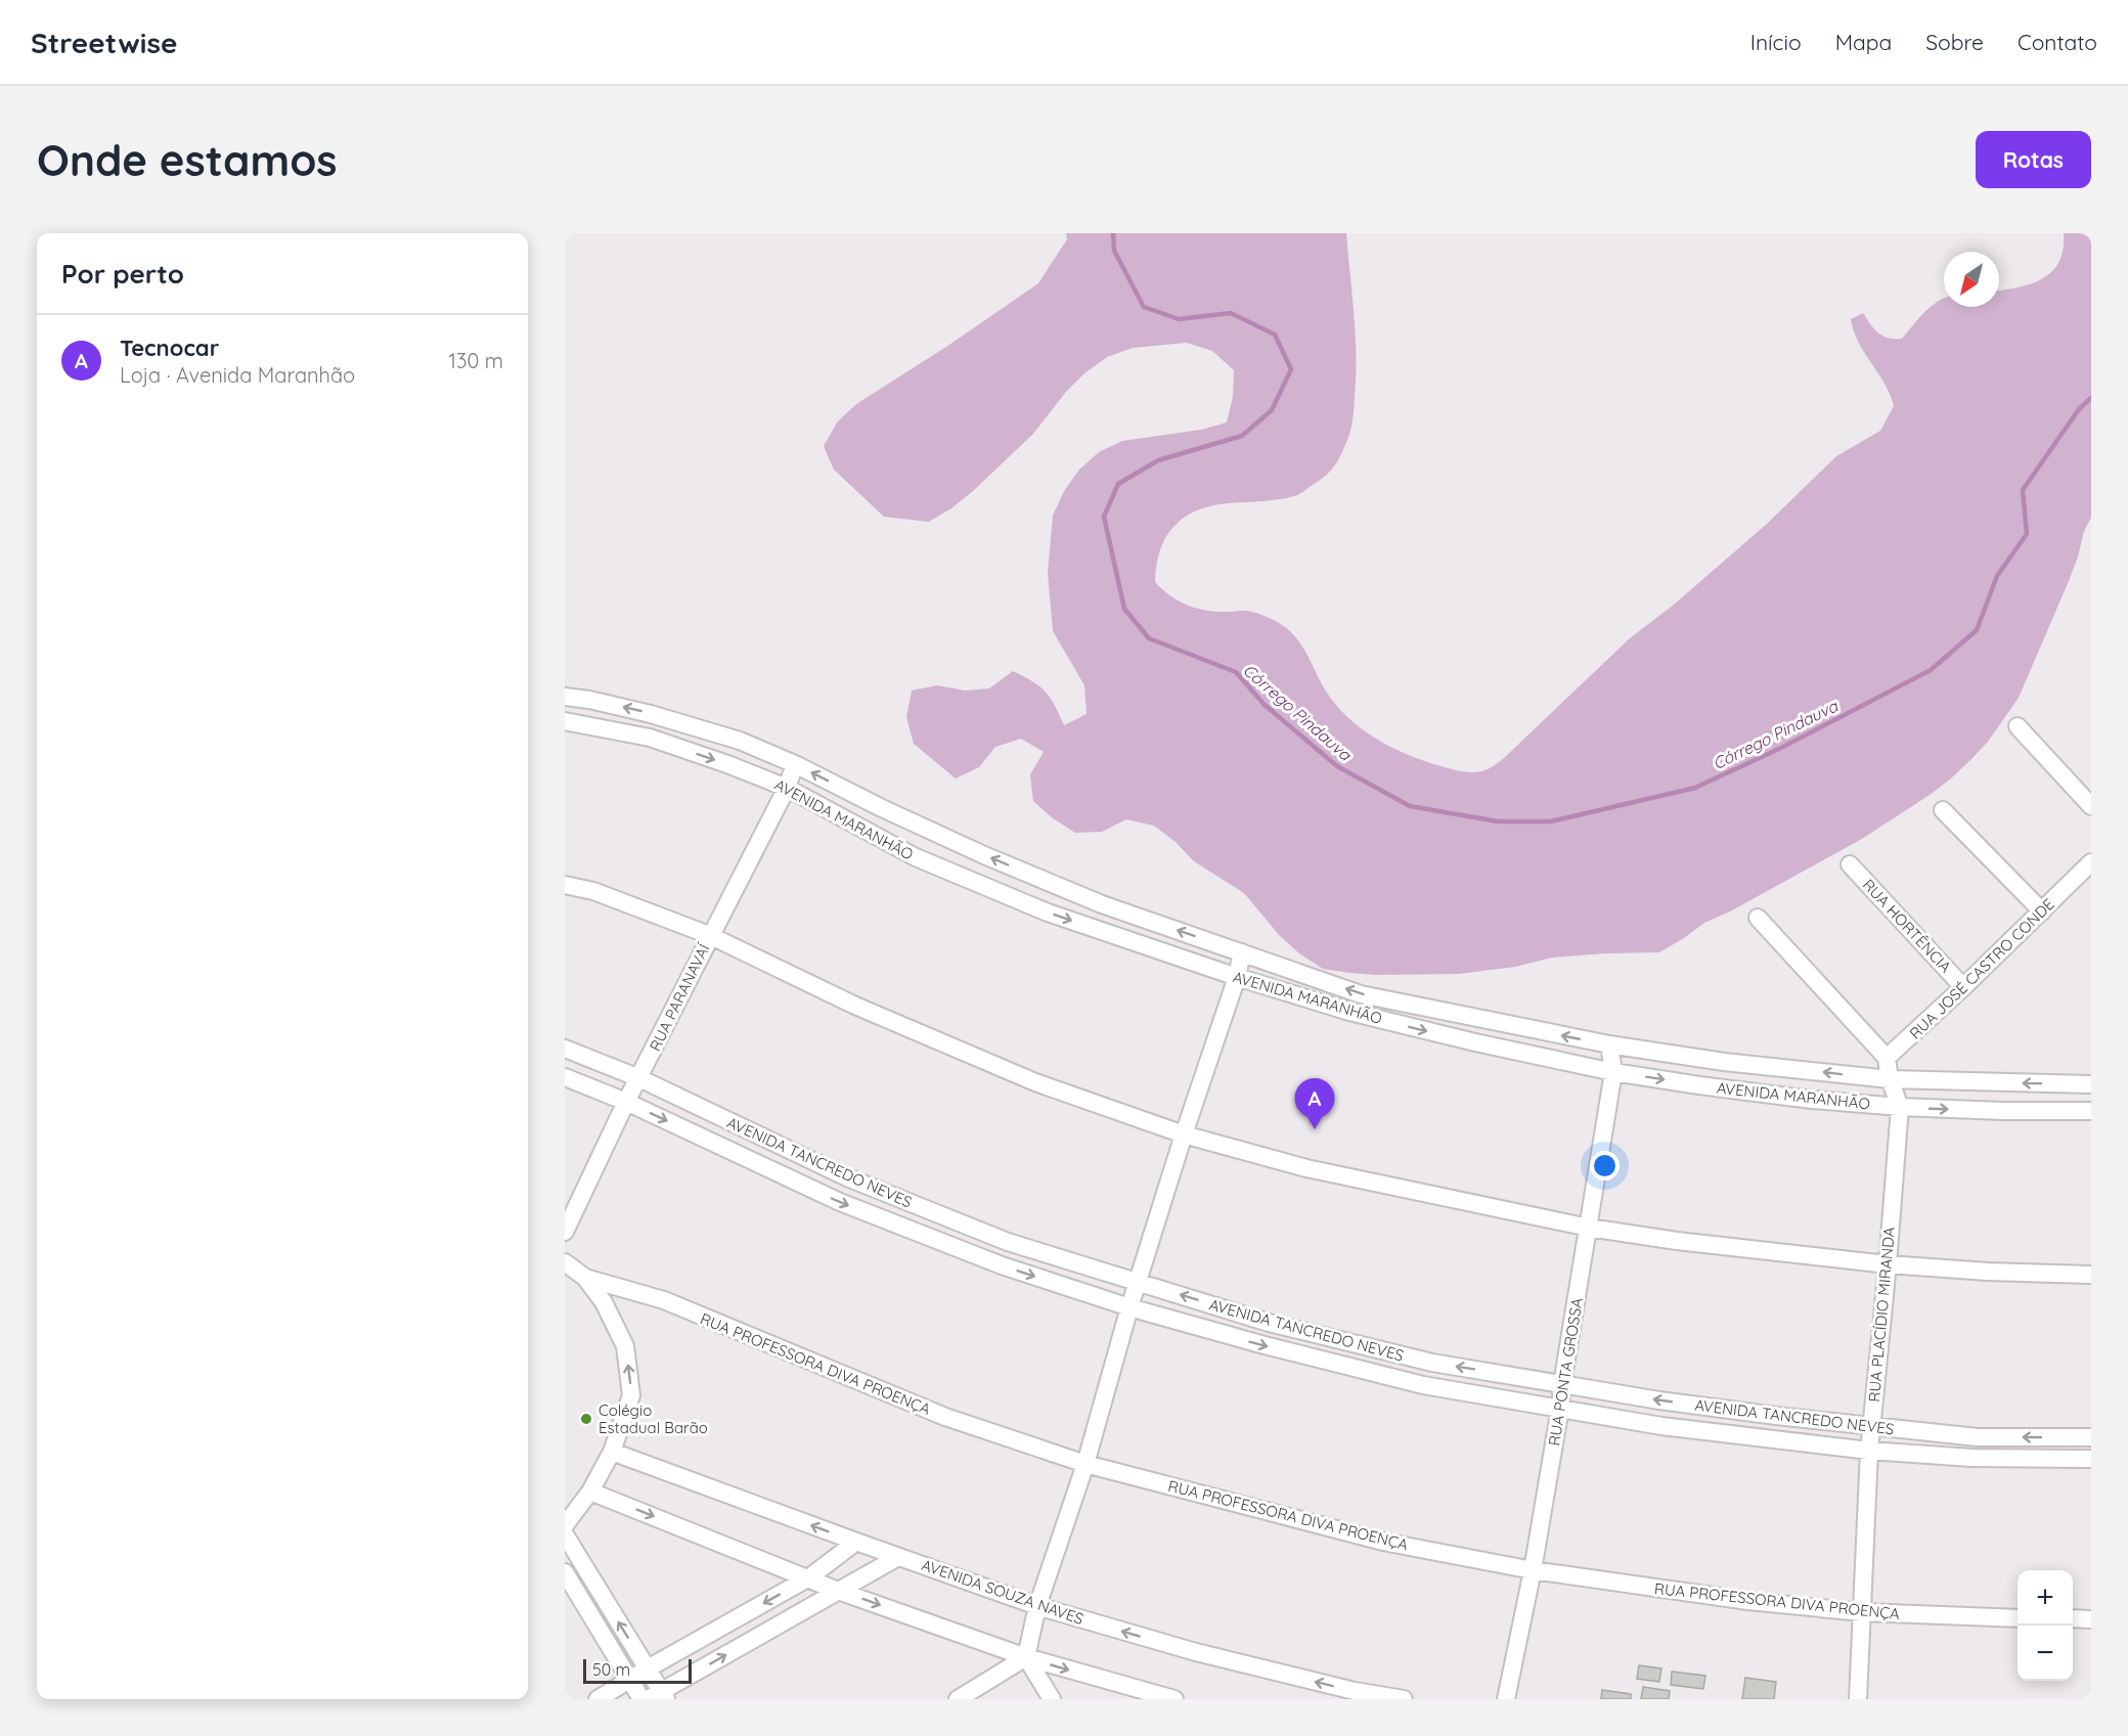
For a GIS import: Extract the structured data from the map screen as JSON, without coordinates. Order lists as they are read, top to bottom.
{
  "streets": {
    "street": [
      "AVENIDA MARANHÃO",
      "RUA HORTÊNCIA",
      "RUA JOSÉ CASTRO CONDE",
      "RUA PARANAVAÍ",
      "AVENIDA TANCREDO NEVES",
      "RUA PLACÍDIO MIRANDA",
      "RUA PROFESSORA DIVA PROENÇA",
      "RUA PONTA GROSSA",
      "AVENIDA SOUZA NAVES"
    ]
  },
  "crossings": [
    ["AVENIDA MARANHÃO", "RUA PARANAVAÍ"],
    ["AVENIDA MARANHÃO", "RUA PLACÍDIO MIRANDA"],
    ["AVENIDA MARANHÃO", "RUA PONTA GROSSA"],
    ["RUA HORTÊNCIA", "RUA JOSÉ CASTRO CONDE"],
    ["RUA PARANAVAÍ", "AVENIDA TANCREDO NEVES"],
    ["AVENIDA TANCREDO NEVES", "RUA PLACÍDIO MIRANDA"],
    ["AVENIDA TANCREDO NEVES", "RUA PONTA GROSSA"],
    ["RUA PLACÍDIO MIRANDA", "RUA PROFESSORA DIVA PROENÇA"],
    ["RUA PROFESSORA DIVA PROENÇA", "RUA PONTA GROSSA"]
  ],
  "water": ["Córrego Pindauva"],
  "places": ["Colégio Estadual Barão"],
  "scale_bar": "50 m",
  "north": "bottom left",
  "page": {
    "header": "Streetwise",
    "nav": [
      "Início",
      "Mapa",
      "Sobre",
      "Contato"
    ],
    "buttons": "Rotas",
    "title": "Onde estamos",
    "heading": "Por perto",
    "list": [
      {
        "mark": "A",
        "name": "Tecnocar",
        "note": "Loja · Avenida Maranhão",
        "value": "130 m"
      }
    ],
    "pins": "A",
    "map_buttons": ["+", "−"],
    "scale": "50 m"
  }
}
